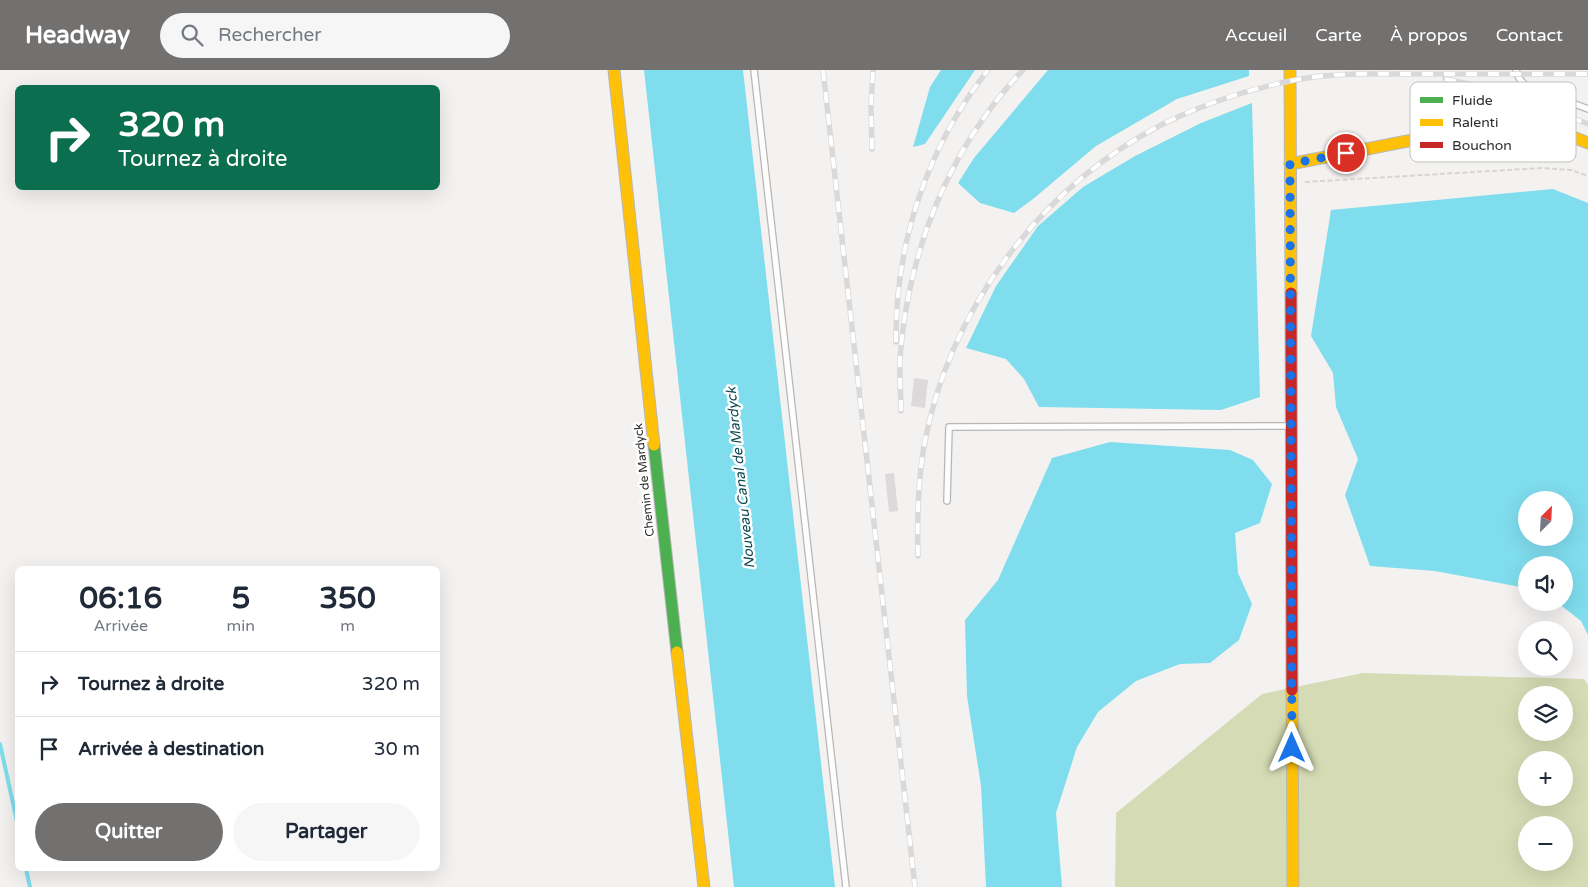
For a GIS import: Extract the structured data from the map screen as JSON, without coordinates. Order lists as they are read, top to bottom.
{
  "streets": {
    "street": ["Chemin de Mardyck"]
  },
  "water": ["Nouveau Canal de Mardyck"],
  "legend": ["Fluide", "Ralenti", "Bouchon"],
  "north": "top right",
  "page": {
    "header": "Headway",
    "search": "Rechercher",
    "nav": [
      "Accueil",
      "Carte",
      "À propos",
      "Contact"
    ],
    "turn": ["320 m", "Tournez à droite"],
    "map_buttons": ["+", "−"],
    "eta": [
      "06:16",
      "Arrivée",
      "5",
      "min",
      "350",
      "m"
    ],
    "list": [
      {
        "name": "Tournez à droite",
        "value": "320 m"
      },
      {
        "name": "Arrivée à destination",
        "value": "30 m"
      }
    ],
    "buttons": ["Quitter", "Partager"]
  }
}
